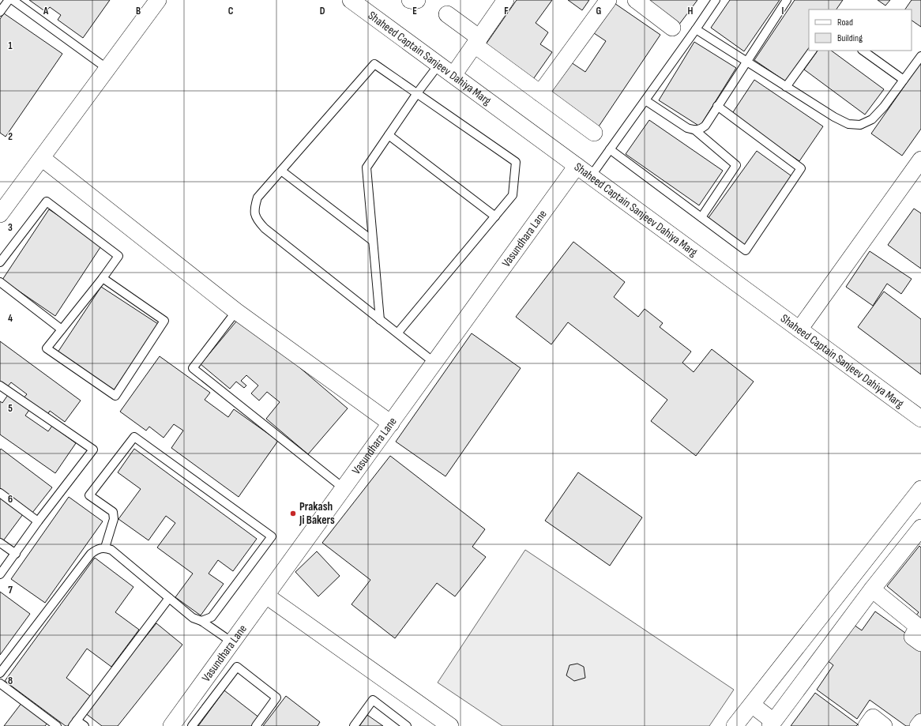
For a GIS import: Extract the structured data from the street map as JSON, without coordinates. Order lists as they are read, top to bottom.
{
  "streets": {
    "street": ["Shaheed Captain Sanjeev Dahiya Marg", "Vasundhara Lane"]
  },
  "crossings": [
    ["Shaheed Captain Sanjeev Dahiya Marg", "Vasundhara Lane"]
  ],
  "places": ["Prakash Ji Bakers"],
  "legend": ["Road", "Building"],
  "grid": {
    "columns": [
      "A",
      "B",
      "C",
      "D",
      "E",
      "F",
      "G",
      "H",
      "I"
    ],
    "rows": [
      "1",
      "2",
      "3",
      "4",
      "5",
      "6",
      "7",
      "8"
    ]
  }
}
